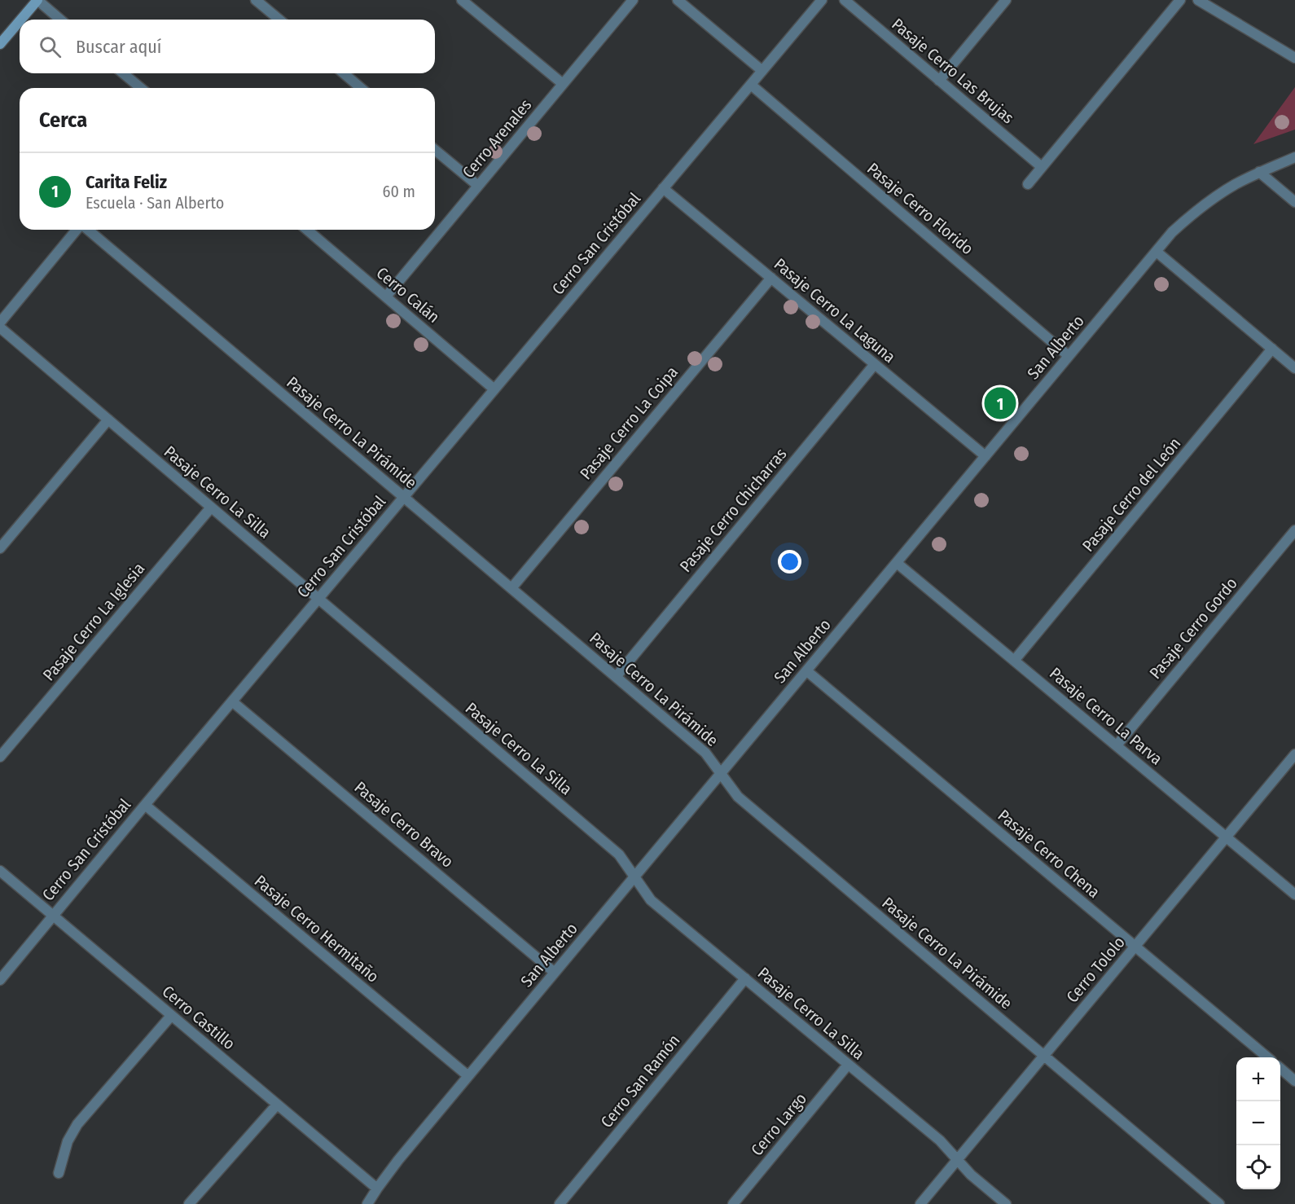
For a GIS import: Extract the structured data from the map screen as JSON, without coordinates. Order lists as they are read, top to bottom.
{
  "streets": {
    "street": [
      "Pasaje Cerro Las Brujas",
      "Cerro Arenales",
      "Pasaje Cerro Florido",
      "Cerro San Cristóbal",
      "Cerro Calán",
      "Pasaje Cerro La Laguna",
      "San Alberto",
      "Pasaje Cerro La Coipa",
      "Pasaje Cerro La Pirámide",
      "Pasaje Cerro La Silla",
      "Pasaje Cerro del León",
      "Pasaje Cerro Chicharras",
      "Pasaje Cerro La Iglesia",
      "Pasaje Cerro Gordo",
      "Pasaje Cerro La Parva",
      "Pasaje Cerro Bravo",
      "Pasaje Cerro Chena",
      "Pasaje Cerro Hermitaño",
      "Cerro Tololo",
      "Cerro Castillo",
      "Cerro San Ramón",
      "Cerro Largo"
    ]
  },
  "crossings": [
    ["Cerro Arenales", "Cerro Calán"],
    ["Pasaje Cerro Florido", "Cerro San Cristóbal"],
    ["Pasaje Cerro Florido", "San Alberto"],
    ["Cerro San Cristóbal", "Cerro Calán"],
    ["Cerro San Cristóbal", "Pasaje Cerro La Laguna"],
    ["Cerro San Cristóbal", "Pasaje Cerro La Pirámide"],
    ["Cerro San Cristóbal", "Pasaje Cerro La Silla"],
    ["Cerro San Cristóbal", "Pasaje Cerro Bravo"],
    ["Cerro San Cristóbal", "Pasaje Cerro Hermitaño"],
    ["Cerro San Cristóbal", "Cerro Castillo"],
    ["Pasaje Cerro La Laguna", "San Alberto"],
    ["Pasaje Cerro La Laguna", "Pasaje Cerro La Coipa"],
    ["Pasaje Cerro La Laguna", "Pasaje Cerro Chicharras"],
    ["San Alberto", "Pasaje Cerro La Pirámide"],
    ["San Alberto", "Pasaje Cerro La Silla"],
    ["San Alberto", "Pasaje Cerro La Parva"],
    ["San Alberto", "Pasaje Cerro Bravo"],
    ["San Alberto", "Pasaje Cerro Chena"],
    ["San Alberto", "Pasaje Cerro Hermitaño"],
    ["San Alberto", "Cerro Castillo"],
    ["Pasaje Cerro La Coipa", "Pasaje Cerro La Pirámide"],
    ["Pasaje Cerro La Pirámide", "Pasaje Cerro Chicharras"],
    ["Pasaje Cerro La Pirámide", "Cerro Tololo"],
    ["Pasaje Cerro La Silla", "Pasaje Cerro La Iglesia"],
    ["Pasaje Cerro La Silla", "Cerro Tololo"],
    ["Pasaje Cerro La Silla", "Cerro San Ramón"],
    ["Pasaje Cerro La Silla", "Cerro Largo"],
    ["Pasaje Cerro del León", "Pasaje Cerro La Parva"],
    ["Pasaje Cerro Gordo", "Pasaje Cerro La Parva"],
    ["Pasaje Cerro La Parva", "Cerro Tololo"],
    ["Pasaje Cerro Chena", "Cerro Tololo"]
  ],
  "page": {
    "search": "Buscar aquí",
    "heading": "Cerca",
    "list": [
      {
        "mark": "1",
        "name": "Carita Feliz",
        "note": "Escuela · San Alberto",
        "value": "60 m"
      }
    ],
    "pins": "1",
    "map_buttons": ["+", "−"]
  }
}
